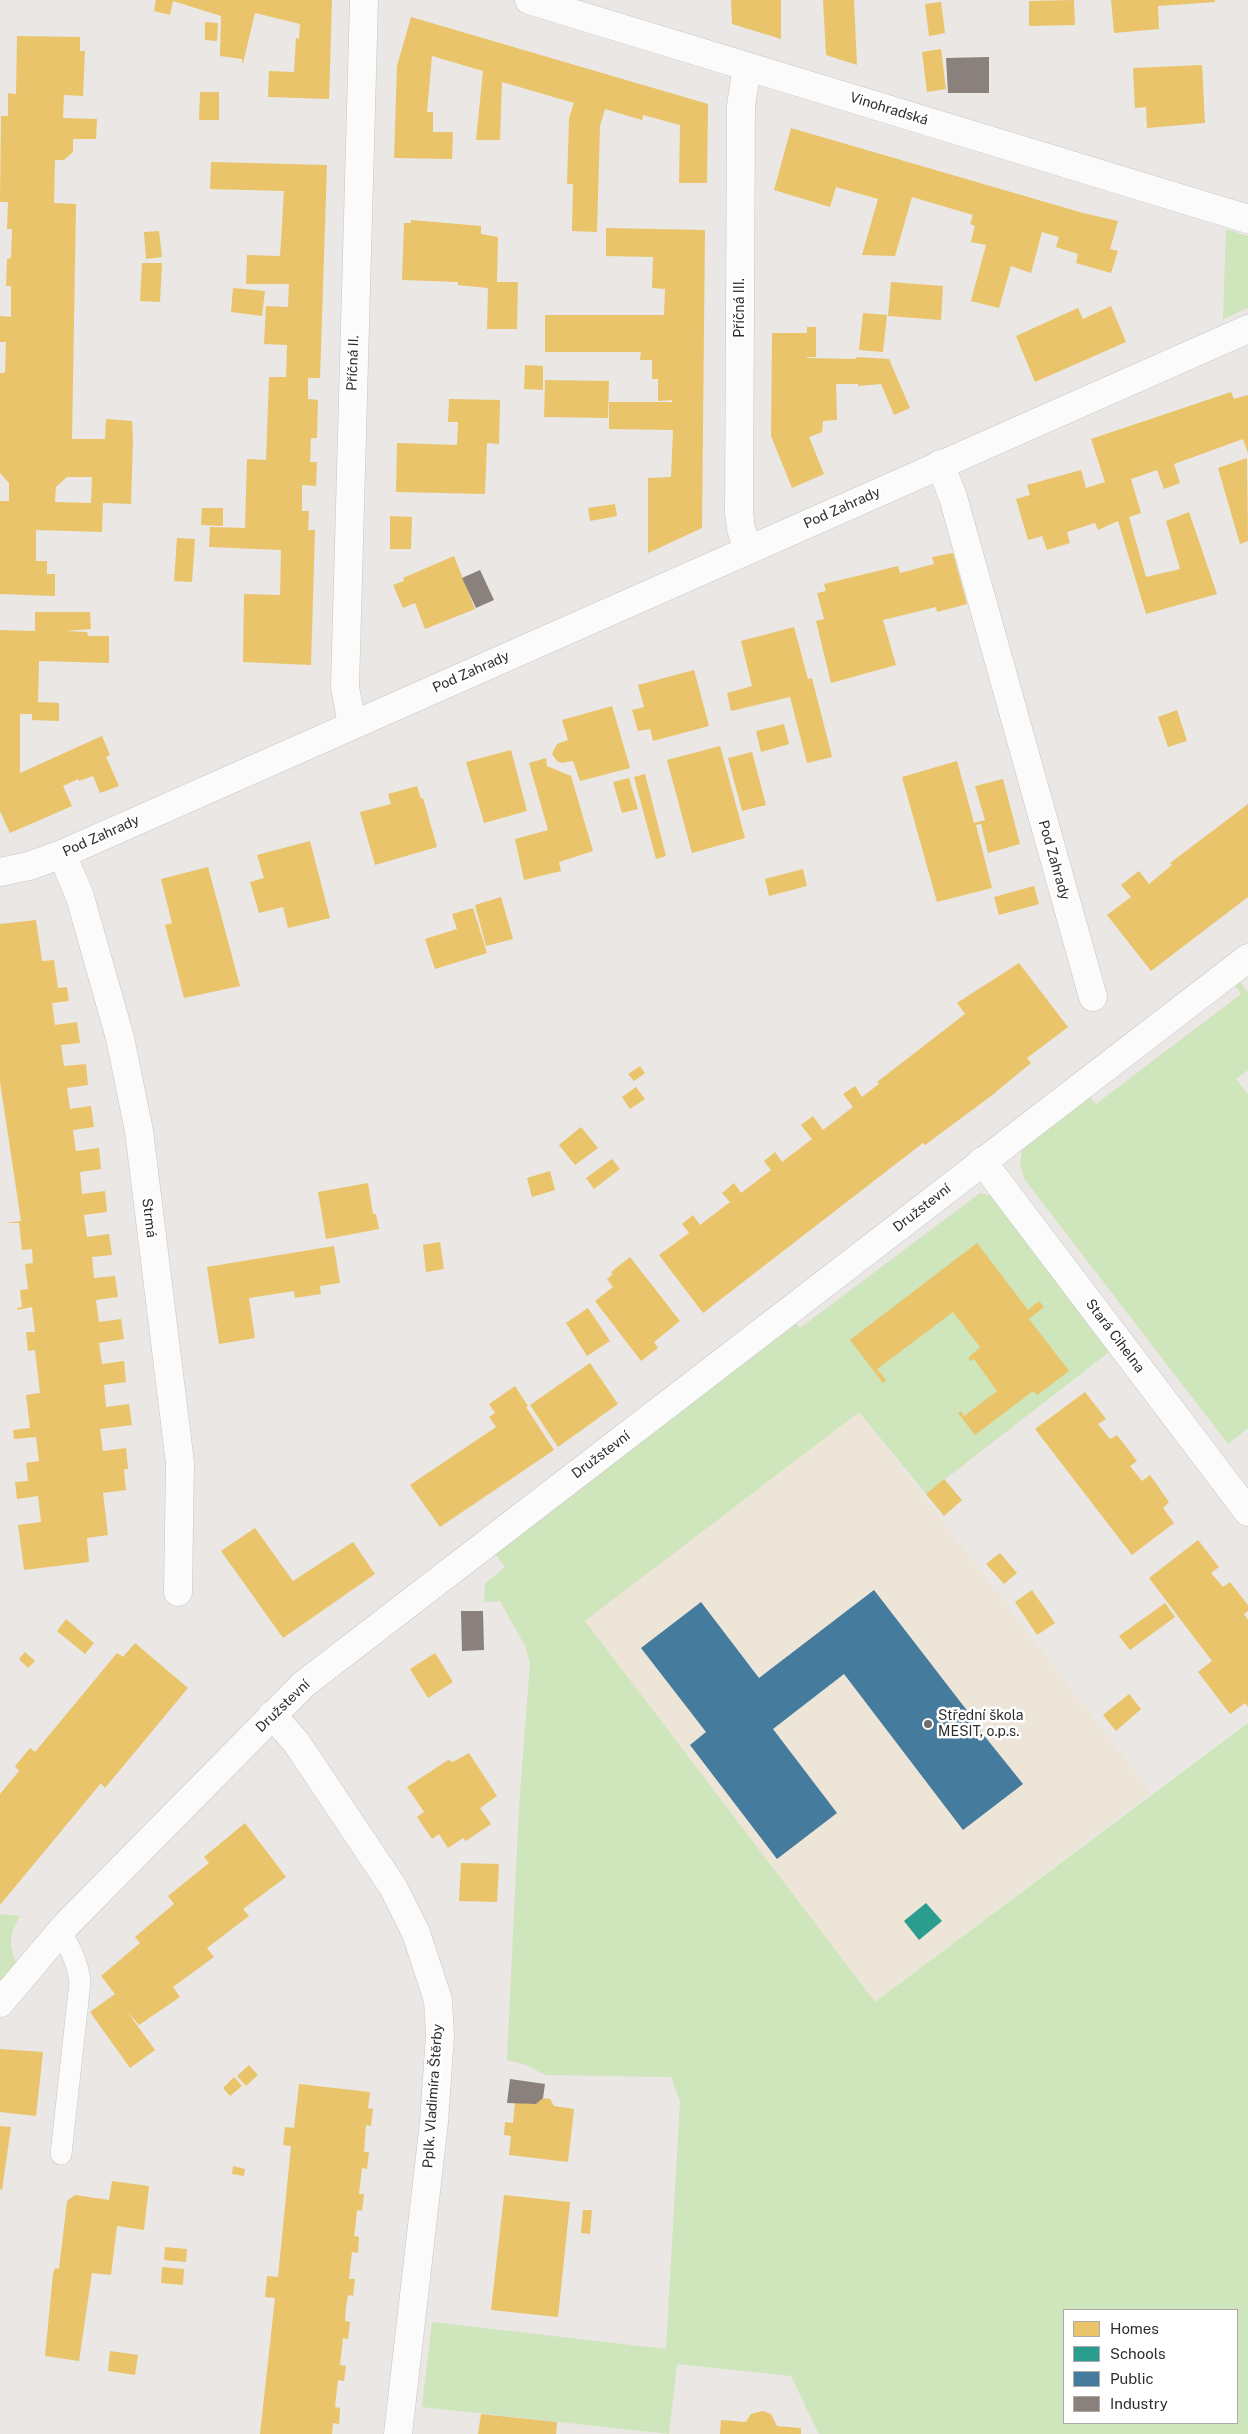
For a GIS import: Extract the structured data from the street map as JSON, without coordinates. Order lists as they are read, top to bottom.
{
  "streets": {
    "street": [
      "Vinohradská",
      "Příčná III.",
      "Příčná II.",
      "Pod Zahrady",
      "Družstevní",
      "Strmá",
      "Stará Cihelna",
      "Pplk. Vladimíra Štěrby"
    ]
  },
  "crossings": [
    ["Vinohradská", "Příčná III."],
    ["Příčná III.", "Pod Zahrady"],
    ["Příčná II.", "Pod Zahrady"],
    ["Pod Zahrady", "Strmá"],
    ["Družstevní", "Stará Cihelna"],
    ["Družstevní", "Pplk. Vladimíra Štěrby"]
  ],
  "places": ["Střední škola MESIT, o.p.s."],
  "legend": [
    "Homes",
    "Schools",
    "Public",
    "Industry"
  ]
}
